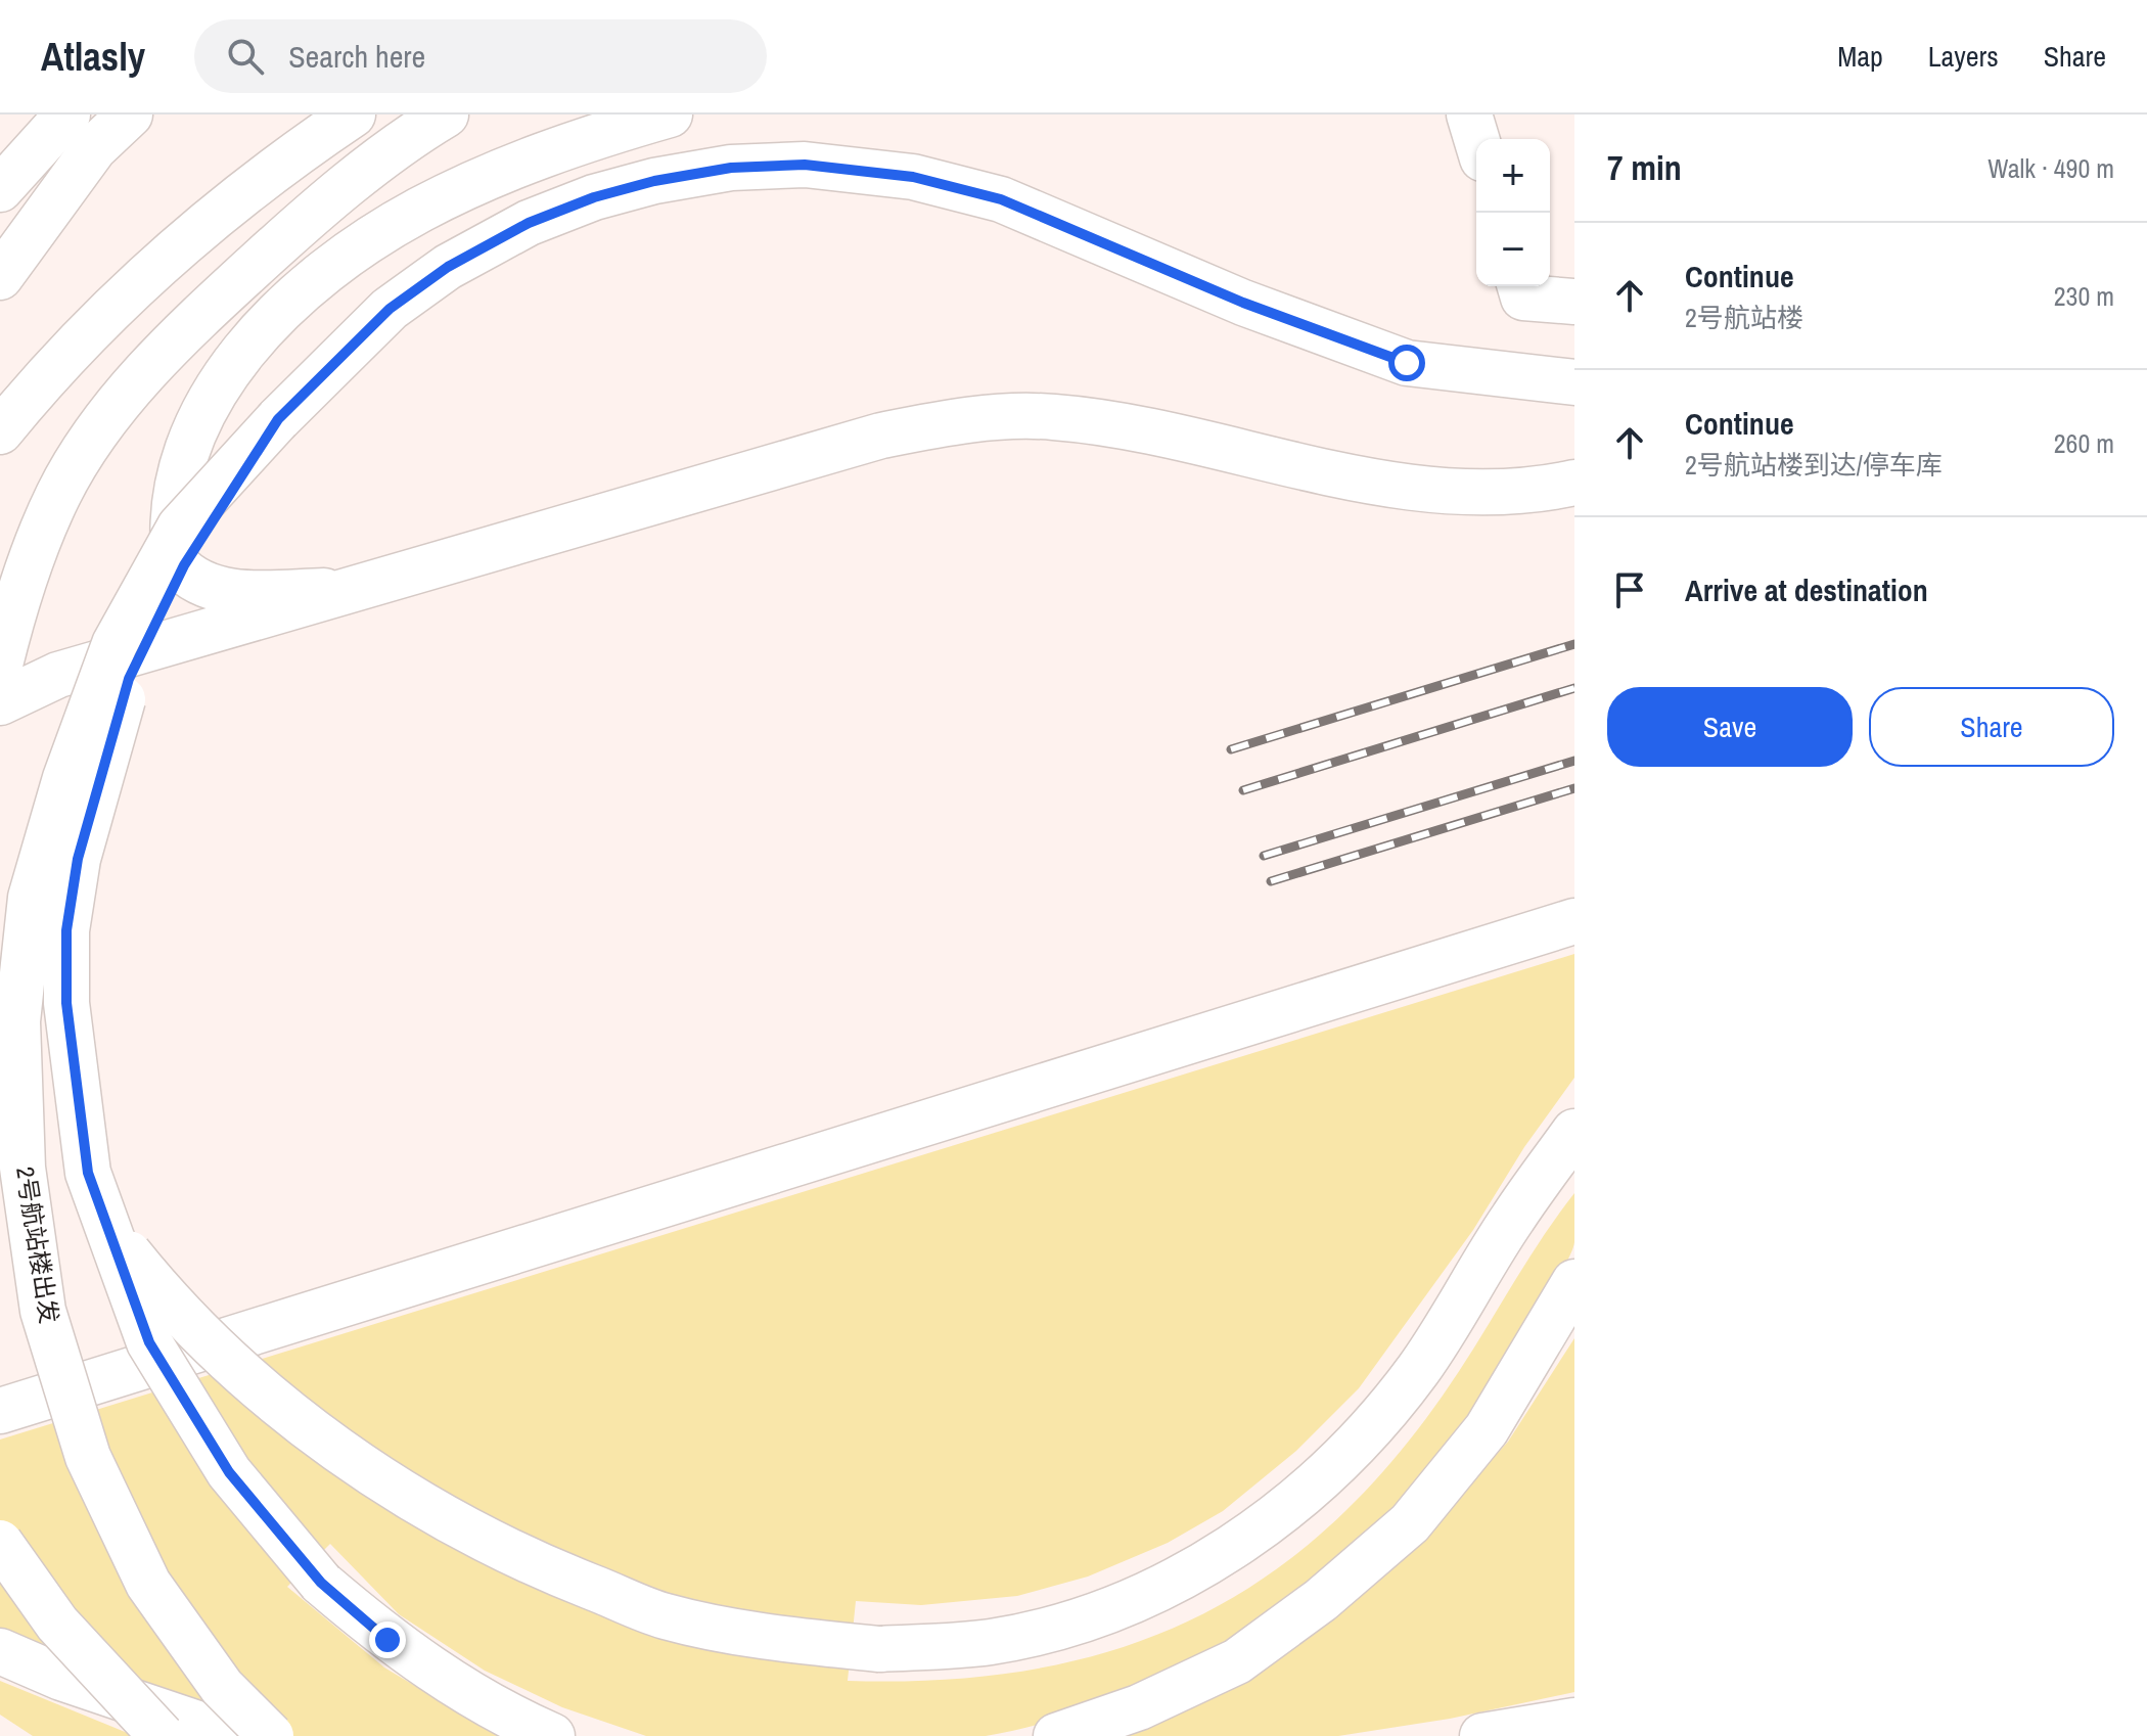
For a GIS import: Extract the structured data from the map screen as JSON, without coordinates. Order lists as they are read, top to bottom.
{
  "streets": {
    "main road": ["2号航站楼出发"]
  },
  "page": {
    "header": "Atlasly",
    "search": "Search here",
    "nav": ["Map", "Layers", "Share"],
    "heading": ["7 min", "Walk · 490 m"],
    "map_buttons": ["+", "−"],
    "list": [
      ["Continue", "2号航站楼", "230 m"],
      ["Continue", "2号航站楼到达/停车库", "260 m"],
      "Arrive at destination"
    ],
    "buttons": ["Save", "Share"]
  }
}
